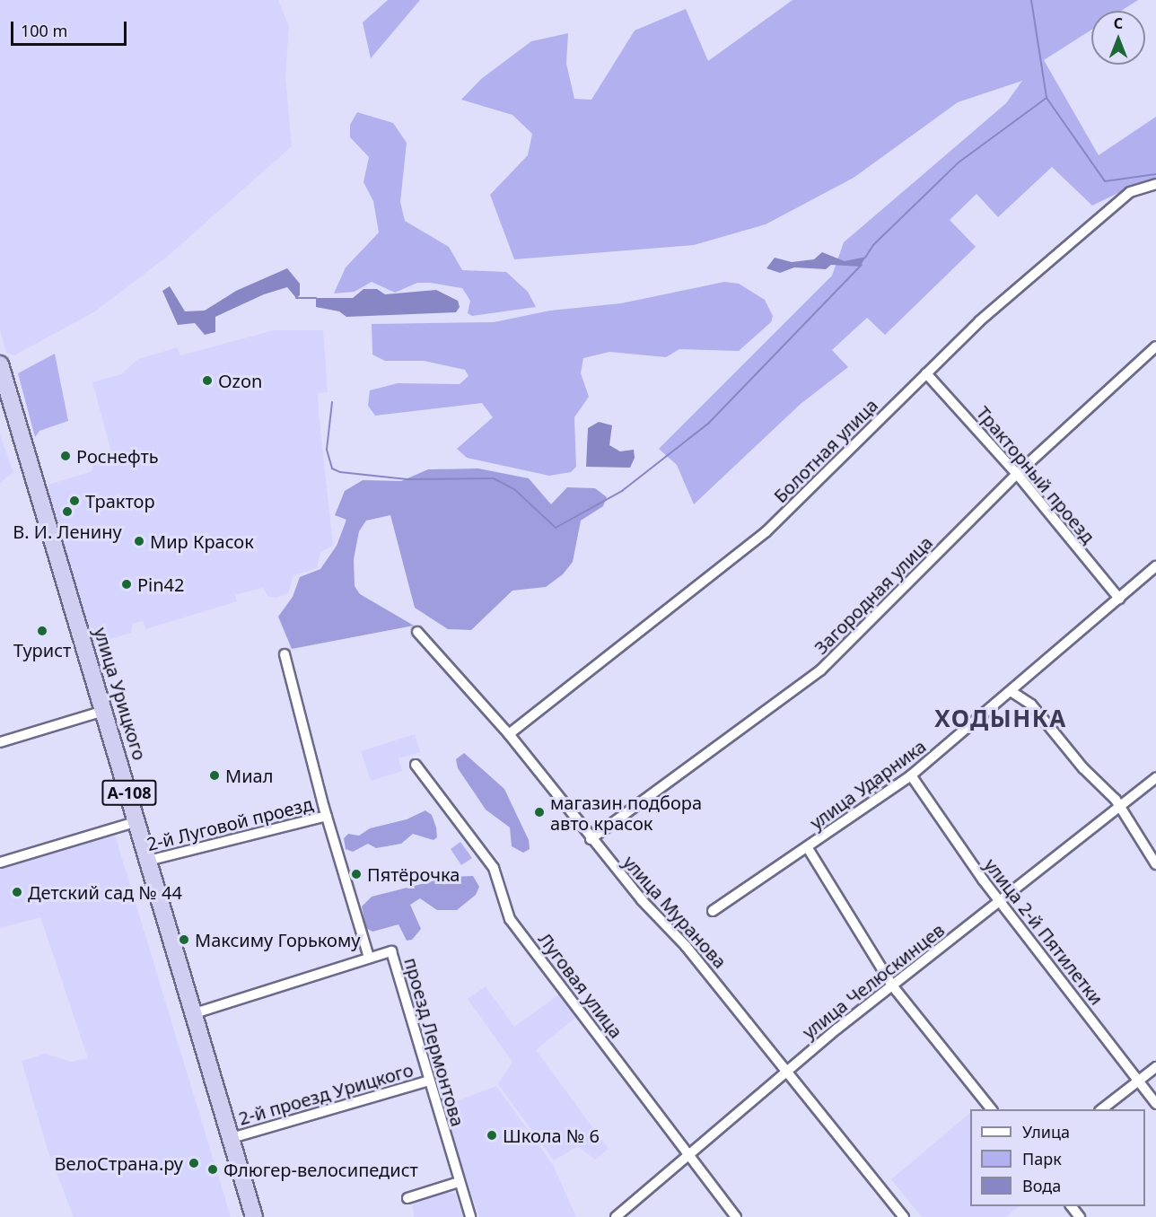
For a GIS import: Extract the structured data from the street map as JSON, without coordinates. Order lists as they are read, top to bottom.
{
  "streets": {
    "highway": ["улица Урицкого", "А-108"],
    "street": [
      "Болотная улица",
      "Тракторный проезд",
      "Загородная улица",
      "улица Ударника",
      "2-й Луговой проезд",
      "улица Муранова",
      "улица 2-й Пятилетки",
      "улица Челюскинцев",
      "Луговая улица",
      "проезд Лермонтова",
      "2-й проезд Урицкого"
    ]
  },
  "crossings": [
    ["Болотная улица", "Тракторный проезд"],
    ["Болотная улица", "улица Муранова"],
    ["Тракторный проезд", "Загородная улица"],
    ["Тракторный проезд", "улица Ударника"],
    ["Загородная улица", "улица Муранова"],
    ["улица Урицкого", "2-й Луговой проезд"],
    ["улица Урицкого", "2-й проезд Урицкого"],
    ["улица Ударника", "улица 2-й Пятилетки"],
    ["улица Муранова", "улица Челюскинцев"],
    ["улица 2-й Пятилетки", "улица Челюскинцев"],
    ["улица Челюскинцев", "Луговая улица"],
    ["проезд Лермонтова", "2-й проезд Урицкого"]
  ],
  "districts": ["ХОДЫНКА"],
  "places": [
    "Ozon",
    "Роснефть",
    "Трактор",
    "В. И. Ленину",
    "Мир Красок",
    "Pin42",
    "Турист",
    "Миал",
    "магазин подбора авто красок",
    "Пятёрочка",
    "Детский сад № 44",
    "Максиму Горькому",
    "Школа № 6",
    "ВелоСтрана.ру",
    "Флюгер-велосипедист"
  ],
  "legend": ["Улица", "Парк", "Вода"],
  "scale_bar": "100 m",
  "north": "top"
}
